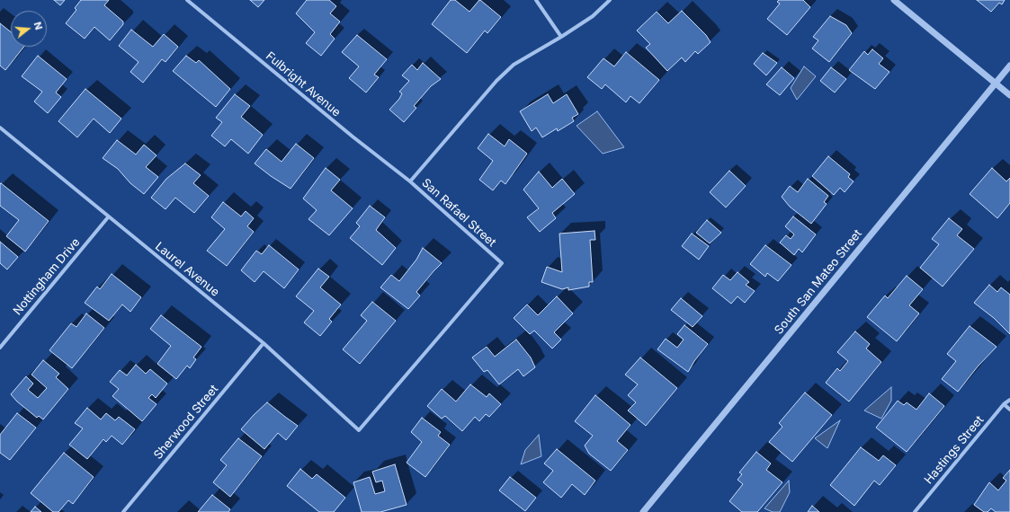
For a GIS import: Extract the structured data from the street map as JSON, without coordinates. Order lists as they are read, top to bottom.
{
  "streets": {
    "street": [
      "Fulbright Avenue",
      "San Rafael Street",
      "Laurel Avenue",
      "Nottingham Drive",
      "South San Mateo Street",
      "Sherwood Street",
      "Hastings Street"
    ]
  },
  "crossings": [
    ["Fulbright Avenue", "San Rafael Street"],
    ["San Rafael Street", "Laurel Avenue"],
    ["Laurel Avenue", "Nottingham Drive"],
    ["Laurel Avenue", "Sherwood Street"]
  ],
  "north": "right"
}
